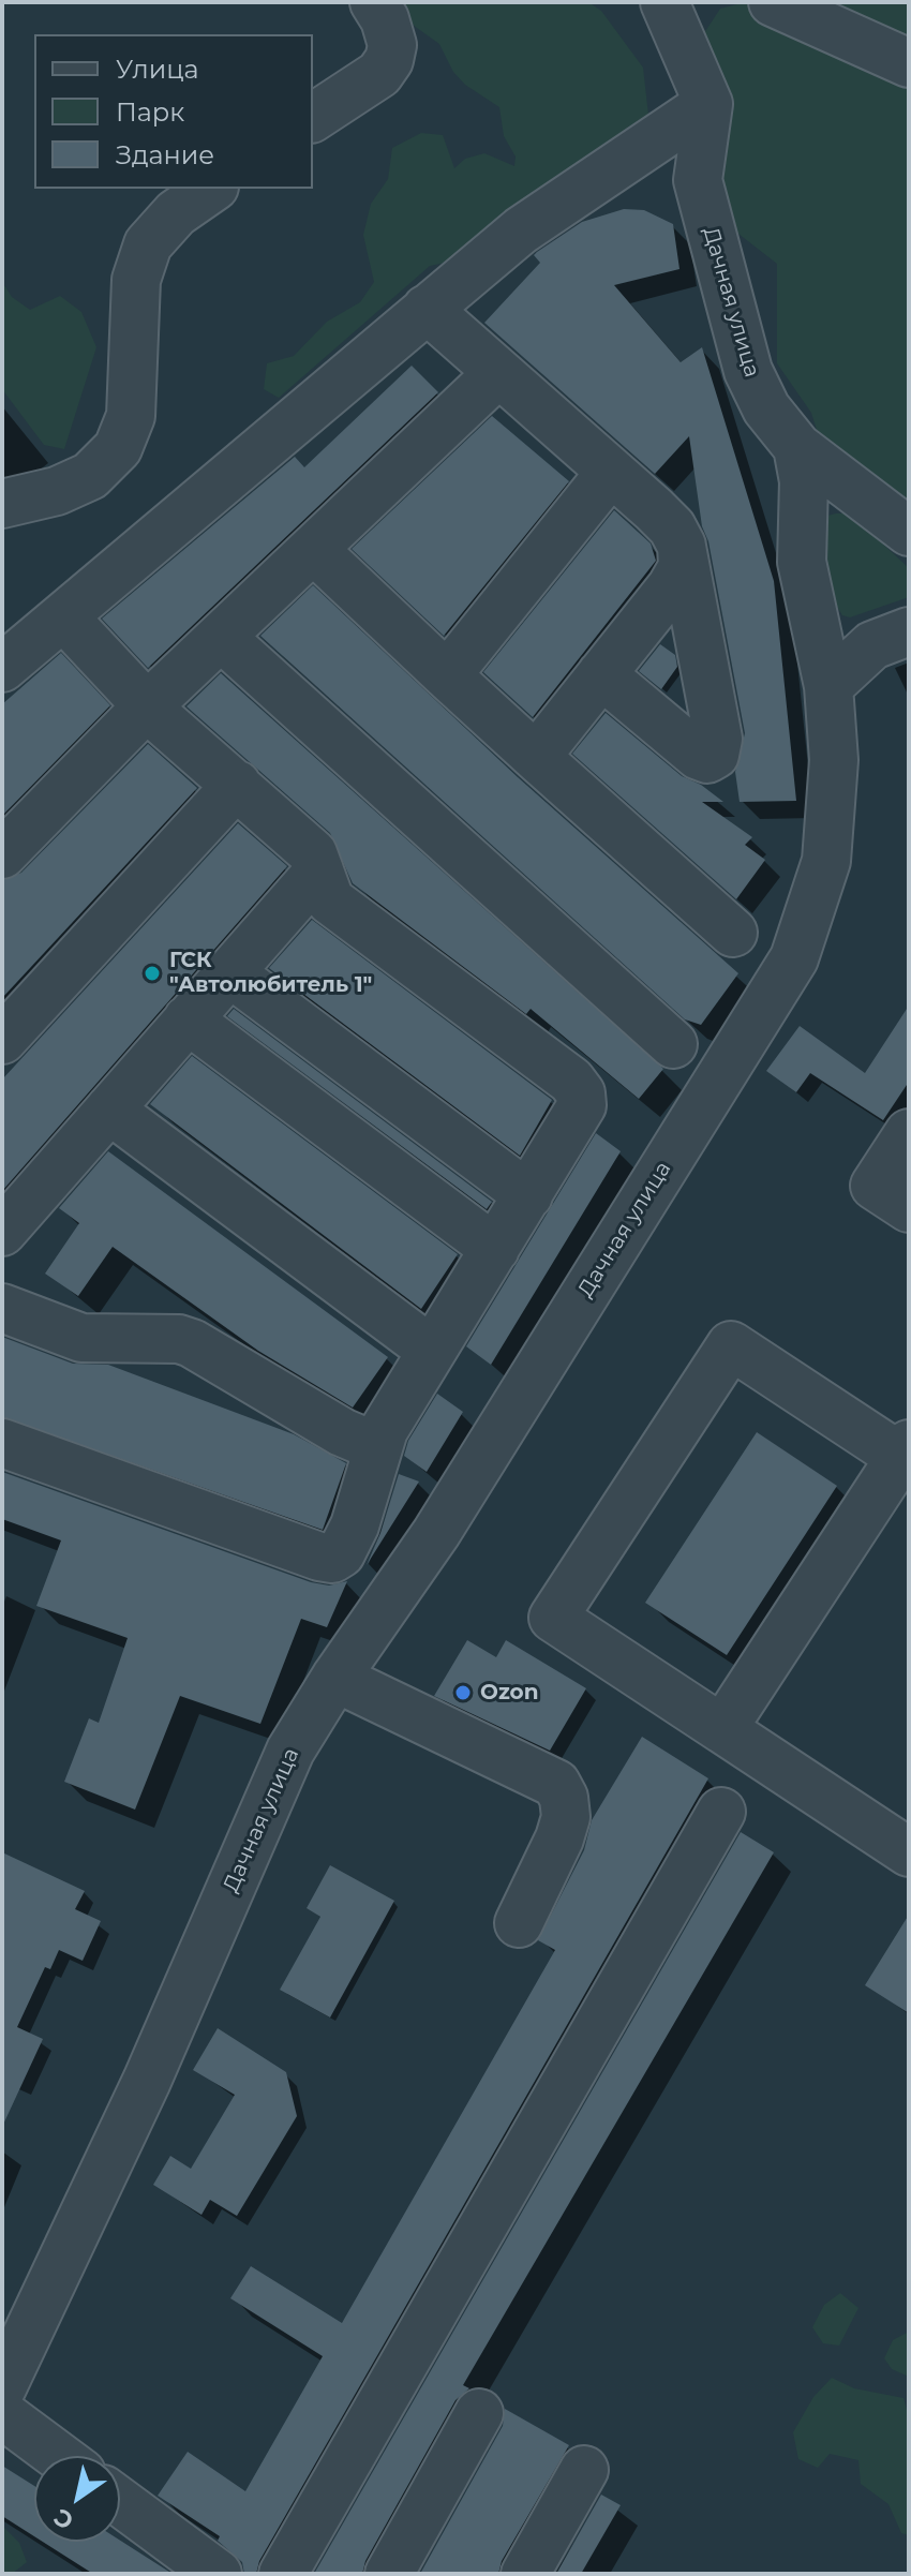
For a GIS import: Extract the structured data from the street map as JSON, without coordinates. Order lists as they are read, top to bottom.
{
  "streets": {
    "street": ["Дачная улица"]
  },
  "places": ["ГСК \"Автолюбитель 1\"", "Ozon"],
  "legend": ["Улица", "Парк", "Здание"],
  "north": "bottom left"
}
